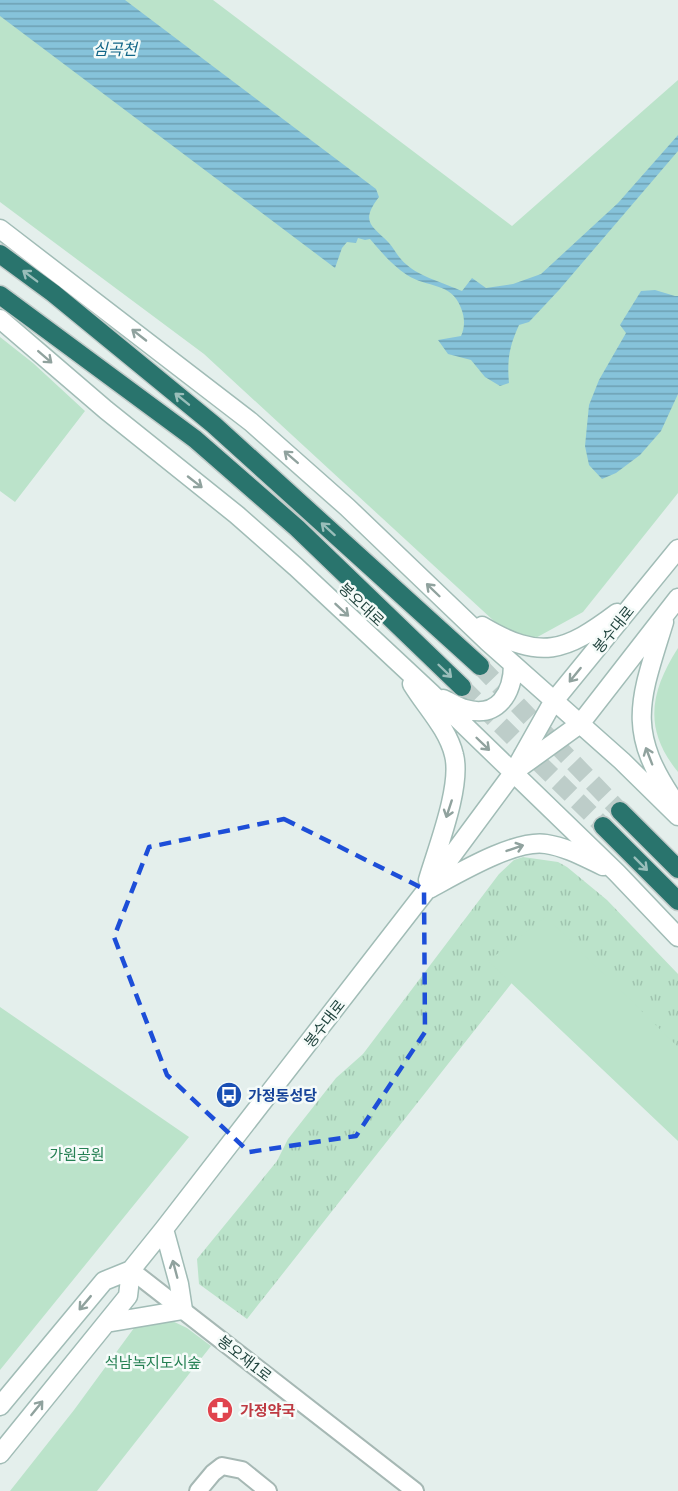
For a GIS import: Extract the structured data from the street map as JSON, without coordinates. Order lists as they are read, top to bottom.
{
  "streets": {
    "highway": ["봉오대로"],
    "street": ["봉수대로", "봉오재1로"]
  },
  "crossings": [
    ["봉오대로", "봉수대로"],
    ["봉수대로", "봉오재1로"]
  ],
  "water": ["심곡천"],
  "parks": ["가원공원", "석남녹지도시숲"],
  "places": {
    "bus stop": ["가정동성당"],
    "pharmacy": ["가정약국"]
  }
}
